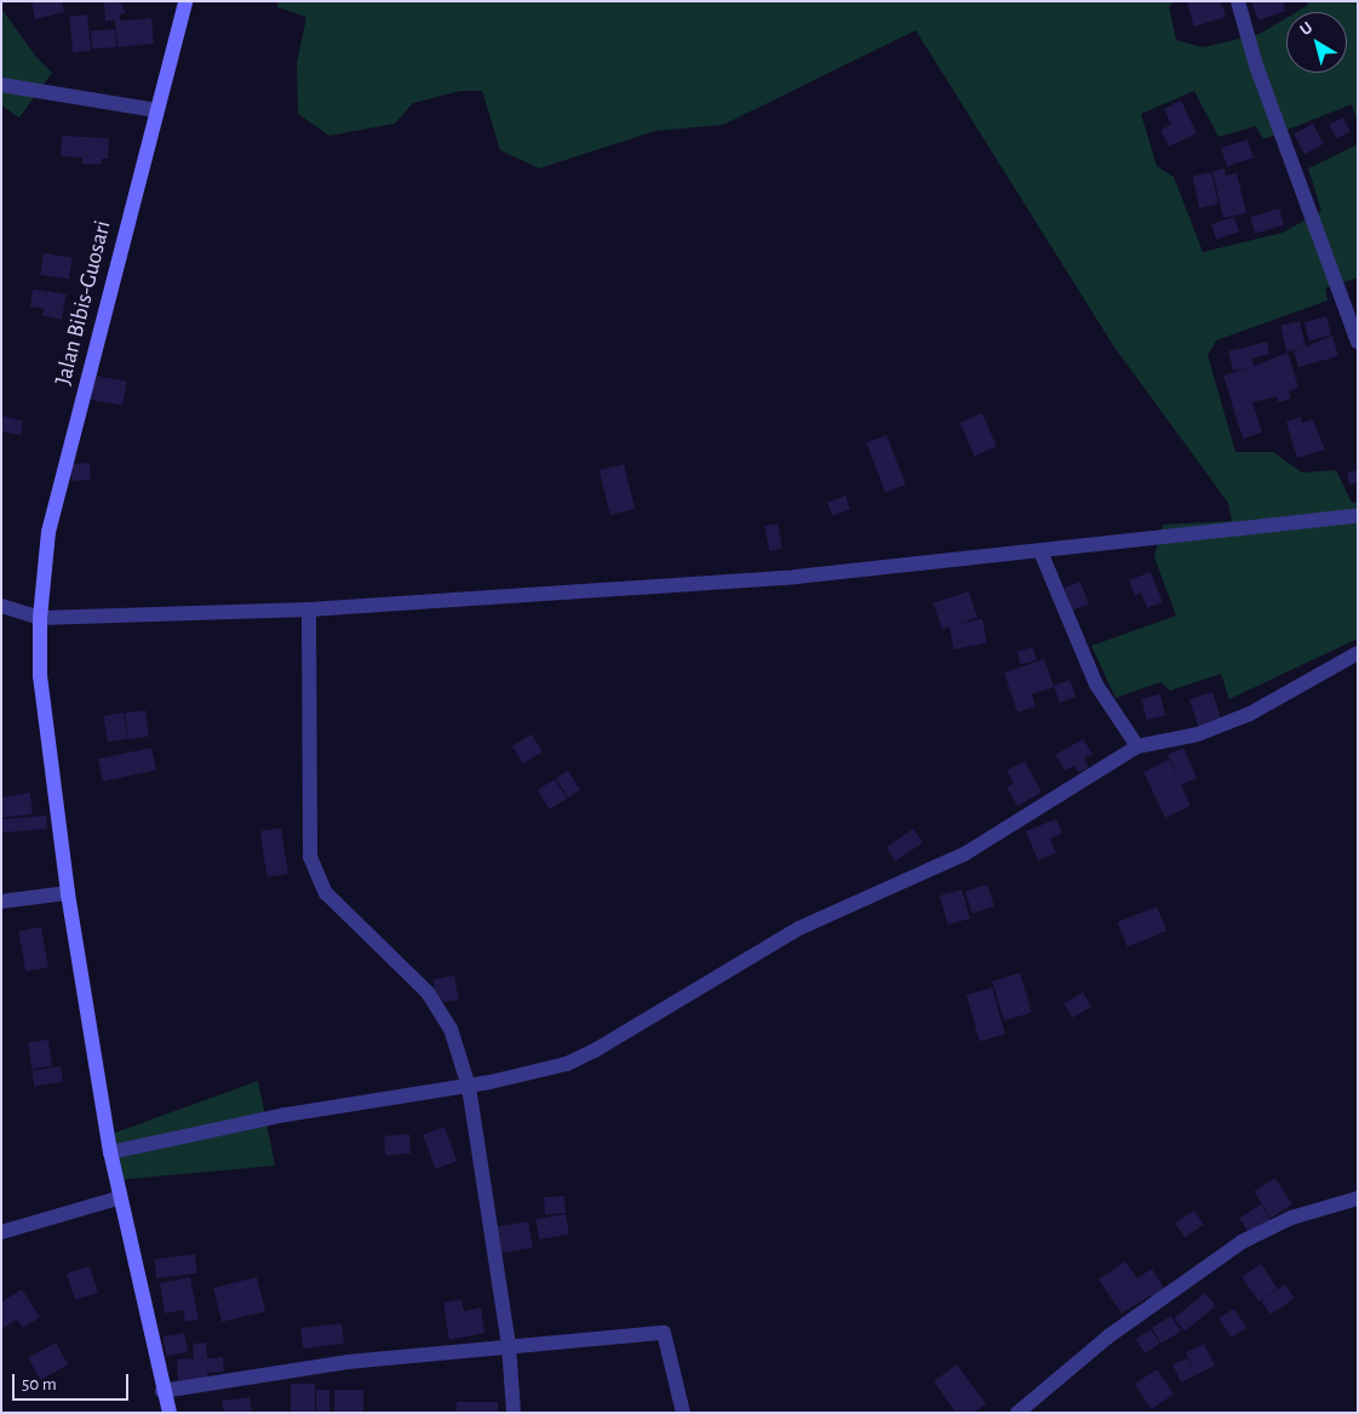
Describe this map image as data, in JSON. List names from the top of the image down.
{
  "streets": {
    "street": ["Jalan Bibis-Guosari"]
  },
  "scale_bar": "50 m",
  "north": "top left"
}
